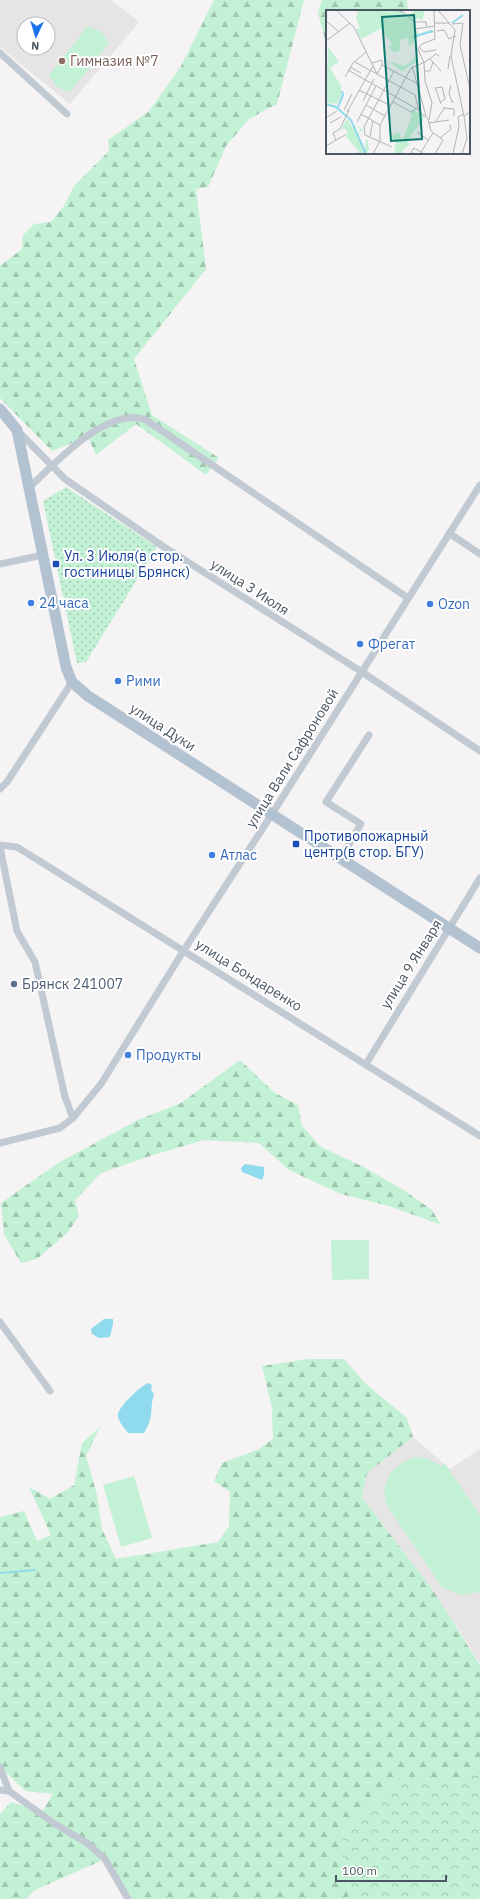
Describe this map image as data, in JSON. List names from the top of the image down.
{
  "streets": {
    "main road": ["улица Дуки"],
    "street": [
      "улица 3 Июля",
      "улица Вали Сафроновой",
      "улица 9 Января",
      "улица Бондаренко"
    ]
  },
  "crossings": [
    ["улица 3 Июля", "улица Дуки"],
    ["улица 3 Июля", "улица Вали Сафроновой"],
    ["улица Дуки", "улица Вали Сафроновой"],
    ["улица Дуки", "улица 9 Января"],
    ["улица Вали Сафроновой", "улица Бондаренко"],
    ["улица 9 Января", "улица Бондаренко"]
  ],
  "places": {
    "other": [
      "Гимназия №7",
      "24 часа",
      "Ozon",
      "Фрегат",
      "Рими",
      "Атлас",
      "Брянск 241007",
      "Продукты"
    ],
    "transit": ["Ул. 3 Июля(в стор. гостиницы Брянск)", "Противопожарный центр(в стор. БГУ)"]
  },
  "scale_bar": "100 m",
  "north": "bottom"
}
